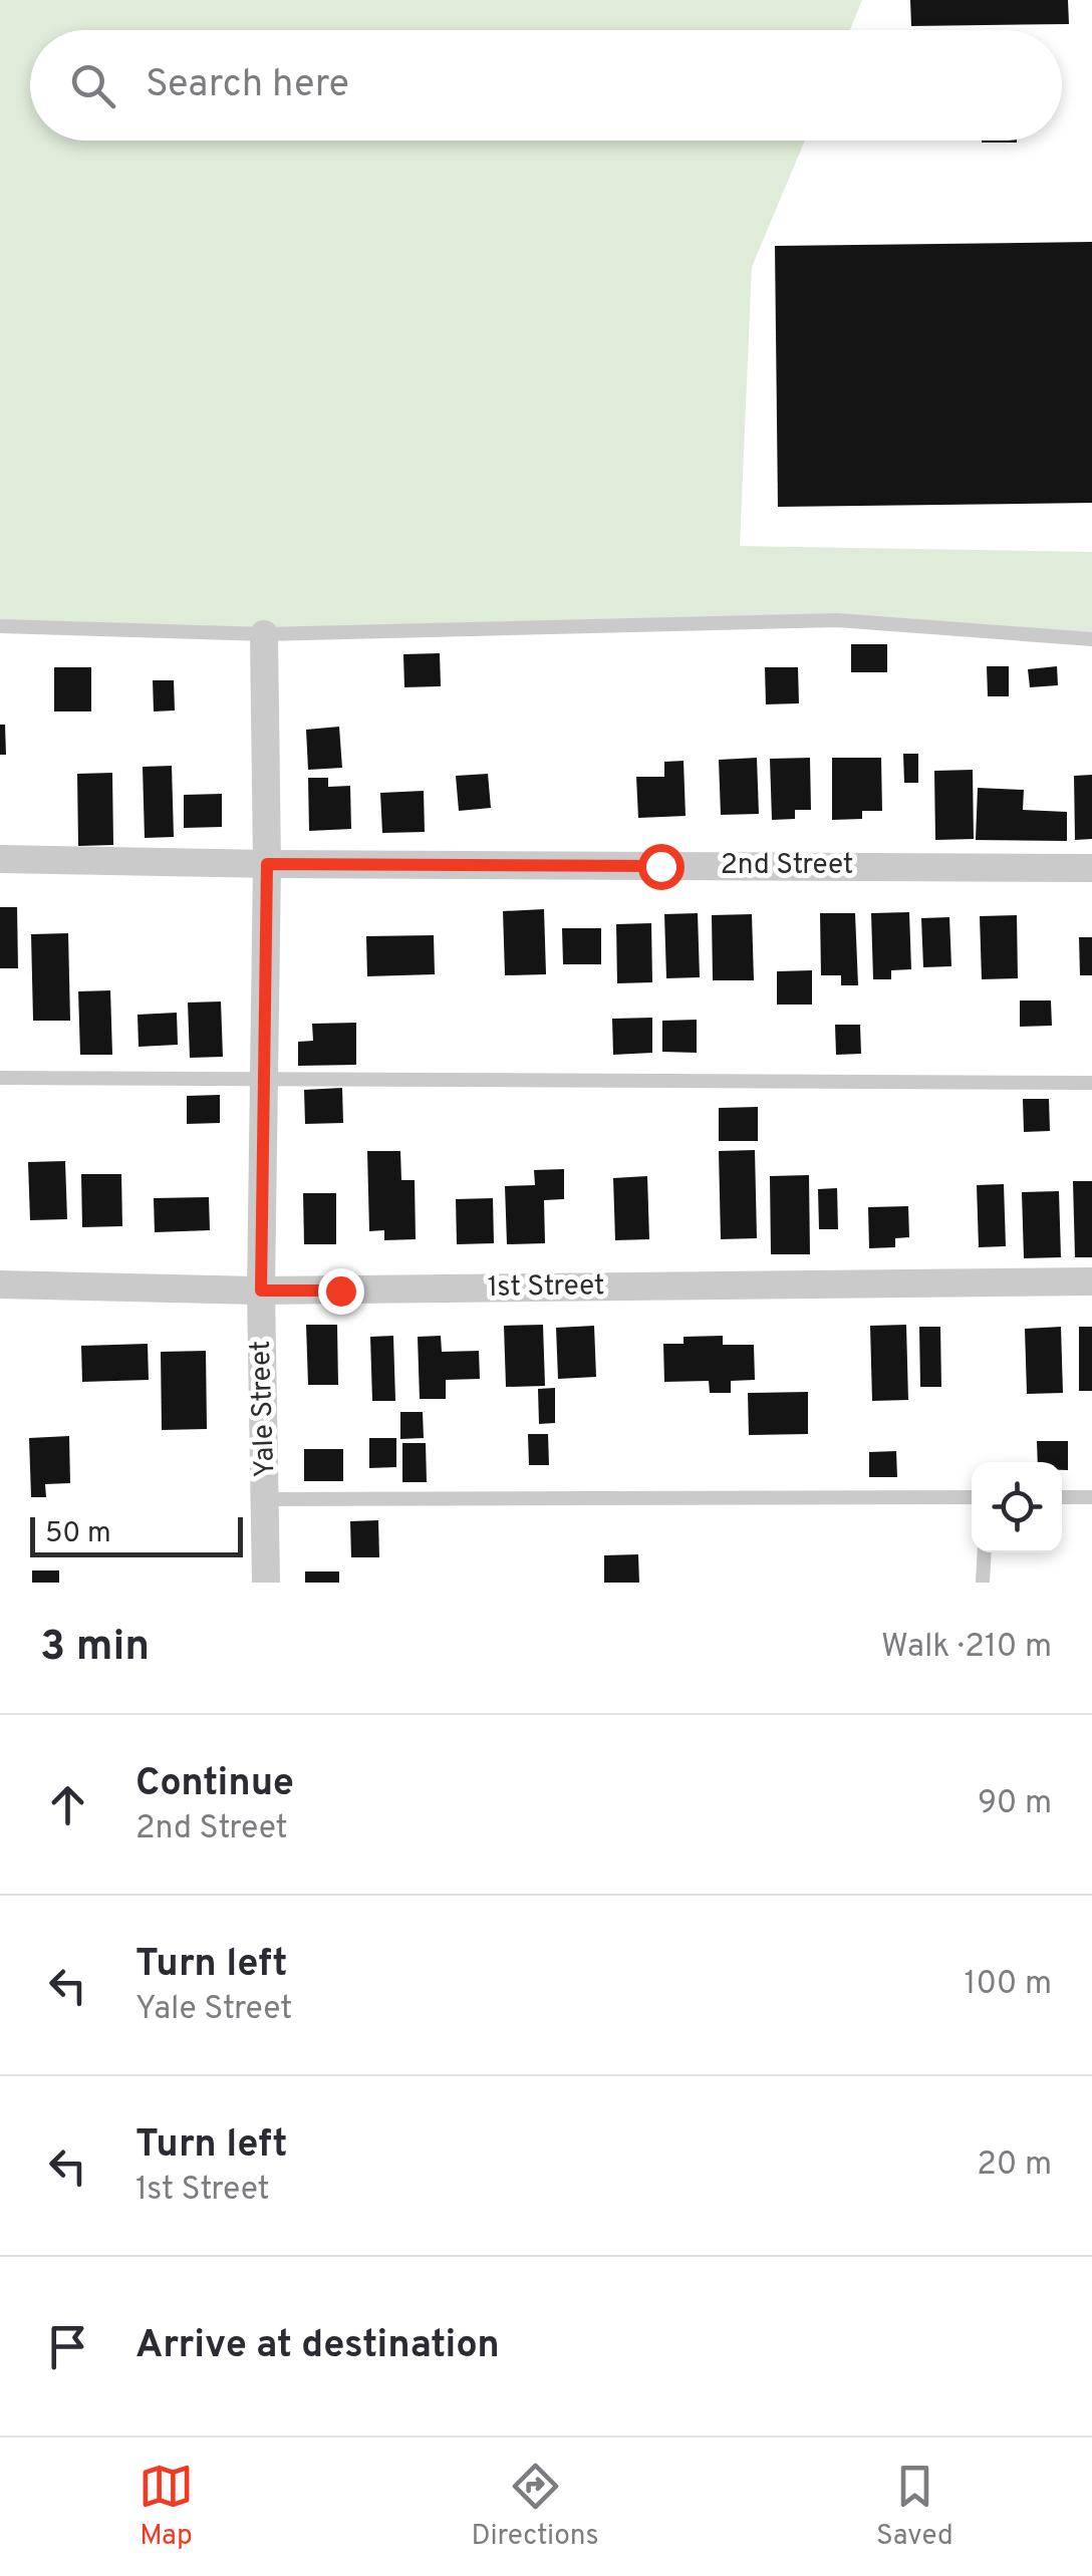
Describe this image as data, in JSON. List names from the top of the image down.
{
  "streets": {
    "street": ["2nd Street", "1st Street", "Yale Street"]
  },
  "crossings": [
    ["2nd Street", "Yale Street"],
    ["1st Street", "Yale Street"]
  ],
  "scale_bar": "50 m",
  "page": {
    "search": "Search here",
    "scale": "50 m",
    "heading": ["3 min", "Walk · 210 m"],
    "list": [
      ["Continue", "2nd Street", "90 m"],
      ["Turn left", "Yale Street", "100 m"],
      ["Turn left", "1st Street", "20 m"],
      "Arrive at destination"
    ],
    "nav": ["Map", "Directions", "Saved"]
  }
}
